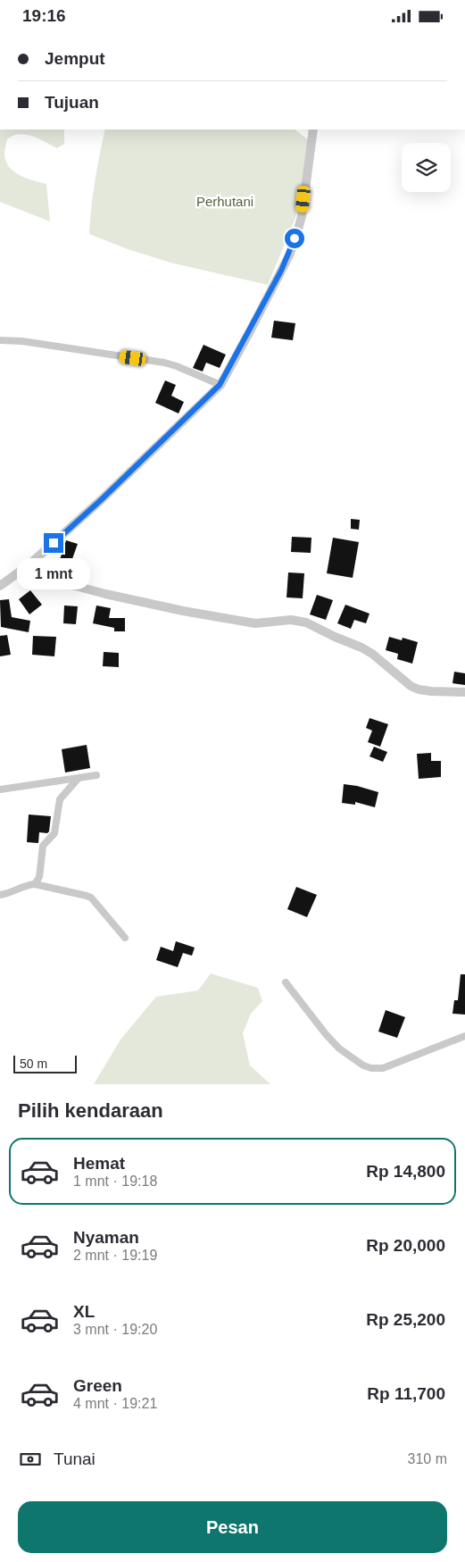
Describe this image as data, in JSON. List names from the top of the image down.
{
  "parks": ["Perhutani"],
  "scale_bar": "50 m",
  "page": {
    "status": "19:16",
    "banner": ["Jemput", "Tujuan"],
    "bubble": "1 mnt",
    "scale": "50 m",
    "heading": "Pilih kendaraan",
    "list": [
      {
        "name": "Hemat",
        "note": "1 mnt · 19:18",
        "value": "Rp 14,800"
      },
      {
        "name": "Nyaman",
        "note": "2 mnt · 19:19",
        "value": "Rp 20,000"
      },
      {
        "name": "XL",
        "note": "3 mnt · 19:20",
        "value": "Rp 25,200"
      },
      {
        "name": "Green",
        "note": "4 mnt · 19:21",
        "value": "Rp 11,700"
      }
    ],
    "pay": ["Tunai", "310 m"],
    "buttons": "Pesan"
  }
}
